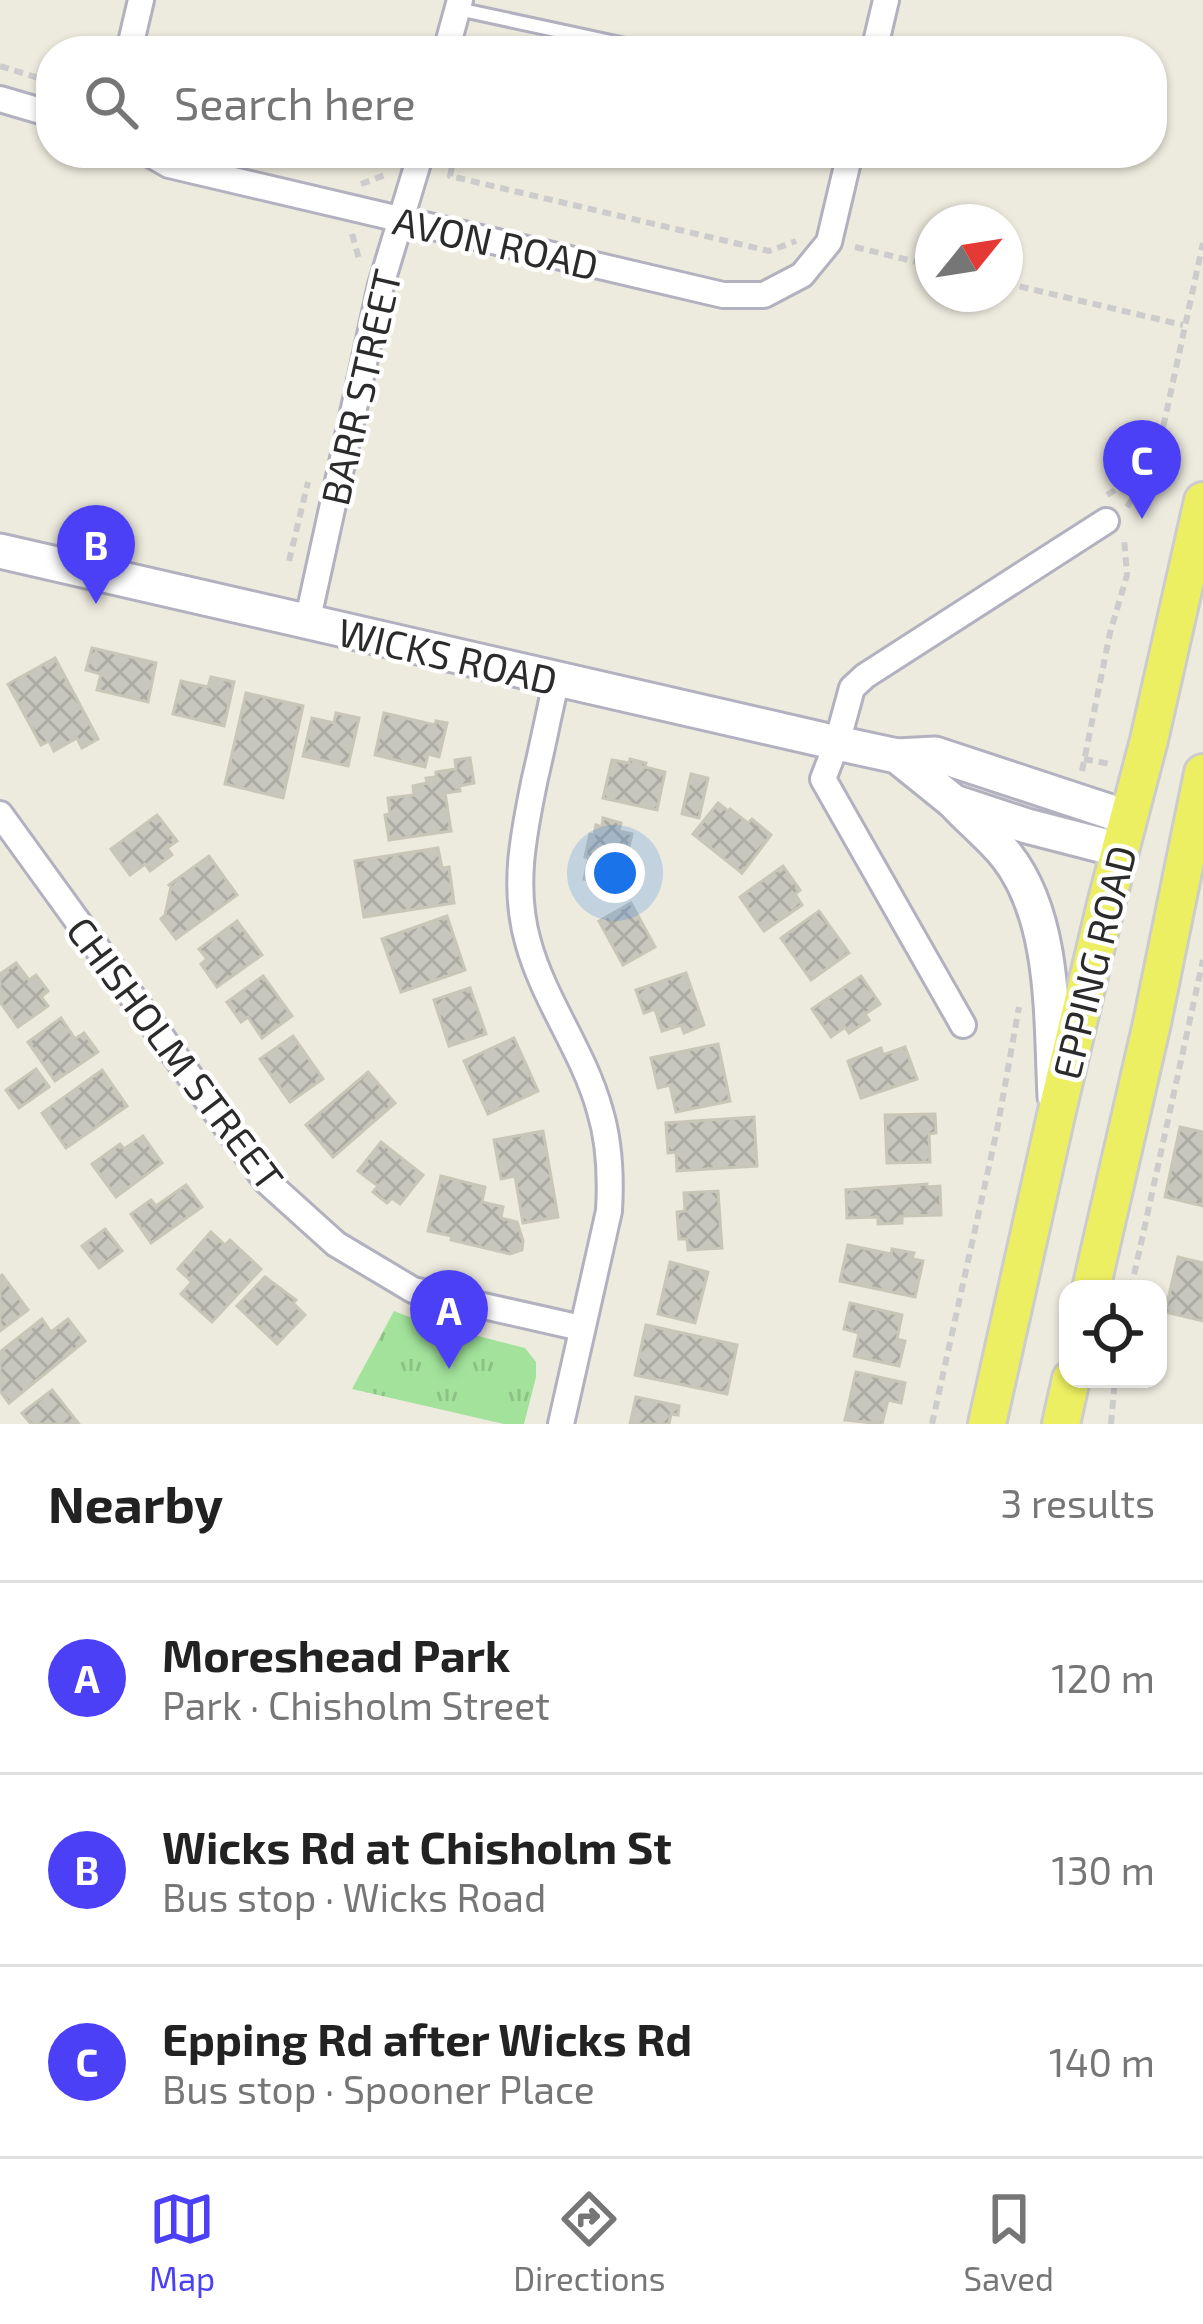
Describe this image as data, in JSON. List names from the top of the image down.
{
  "streets": {
    "main road": ["WICKS ROAD", "EPPING ROAD"],
    "street": ["AVON ROAD", "BARR STREET", "CHISHOLM STREET"]
  },
  "crossings": [
    ["AVON ROAD", "BARR STREET"],
    ["BARR STREET", "WICKS ROAD"],
    ["WICKS ROAD", "EPPING ROAD"]
  ],
  "north": "top right",
  "page": {
    "search": "Search here",
    "pins": ["C", "B", "A"],
    "heading": ["Nearby", "3 results"],
    "list": [
      {
        "mark": "A",
        "name": "Moreshead Park",
        "note": "Park · Chisholm Street",
        "value": "120 m"
      },
      {
        "mark": "B",
        "name": "Wicks Rd at Chisholm St",
        "note": "Bus stop · Wicks Road",
        "value": "130 m"
      },
      {
        "mark": "C",
        "name": "Epping Rd after Wicks Rd",
        "note": "Bus stop · Spooner Place",
        "value": "140 m"
      }
    ],
    "nav": ["Map", "Directions", "Saved"]
  }
}
